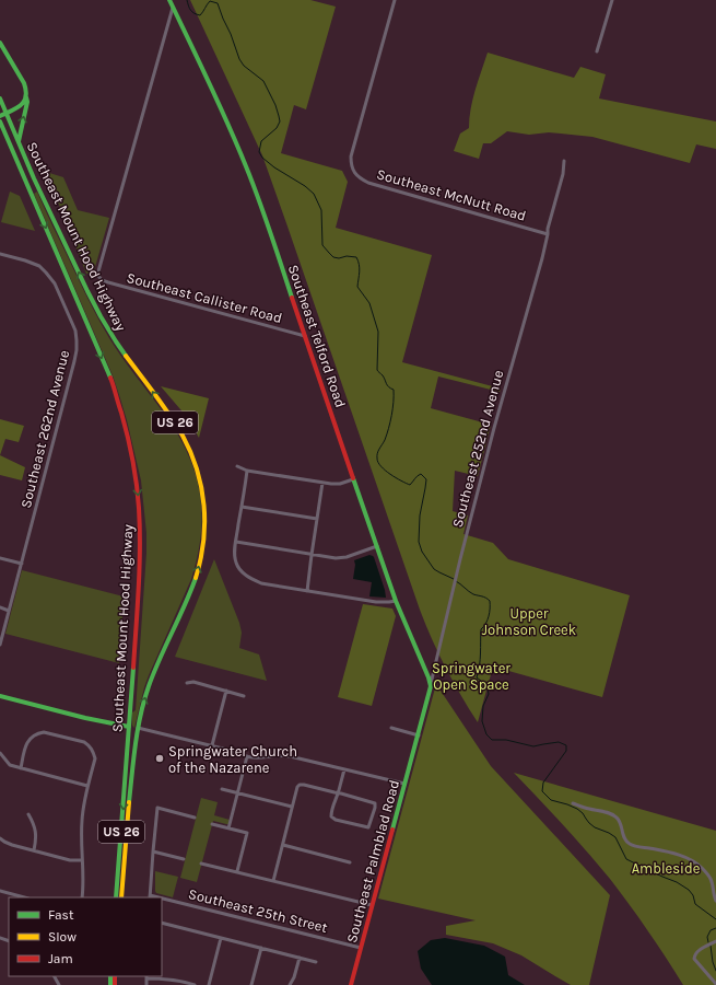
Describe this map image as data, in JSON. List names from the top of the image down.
{
  "streets": {
    "main road": [
      "Southeast Mount Hood Highway",
      "Southeast Telford Road",
      "US 26",
      "Southeast 252nd Avenue",
      "Southeast Palmblad Road"
    ],
    "street": [
      "Southeast McNutt Road",
      "Southeast Callister Road",
      "Southeast 262nd Avenue",
      "Southeast 25th Street"
    ]
  },
  "crossings": [
    ["Southeast McNutt Road", "Southeast 252nd Avenue"],
    ["Southeast Callister Road", "Southeast Telford Road"],
    ["Southeast Telford Road", "Southeast 252nd Avenue"],
    ["Southeast 252nd Avenue", "Southeast Palmblad Road"],
    ["Southeast Palmblad Road", "Southeast 25th Street"]
  ],
  "parks": ["Upper Johnson Creek", "Springwater Open Space", "Ambleside"],
  "places": ["Springwater Church of the Nazarene"],
  "legend": ["Fast", "Slow", "Jam"]
}
